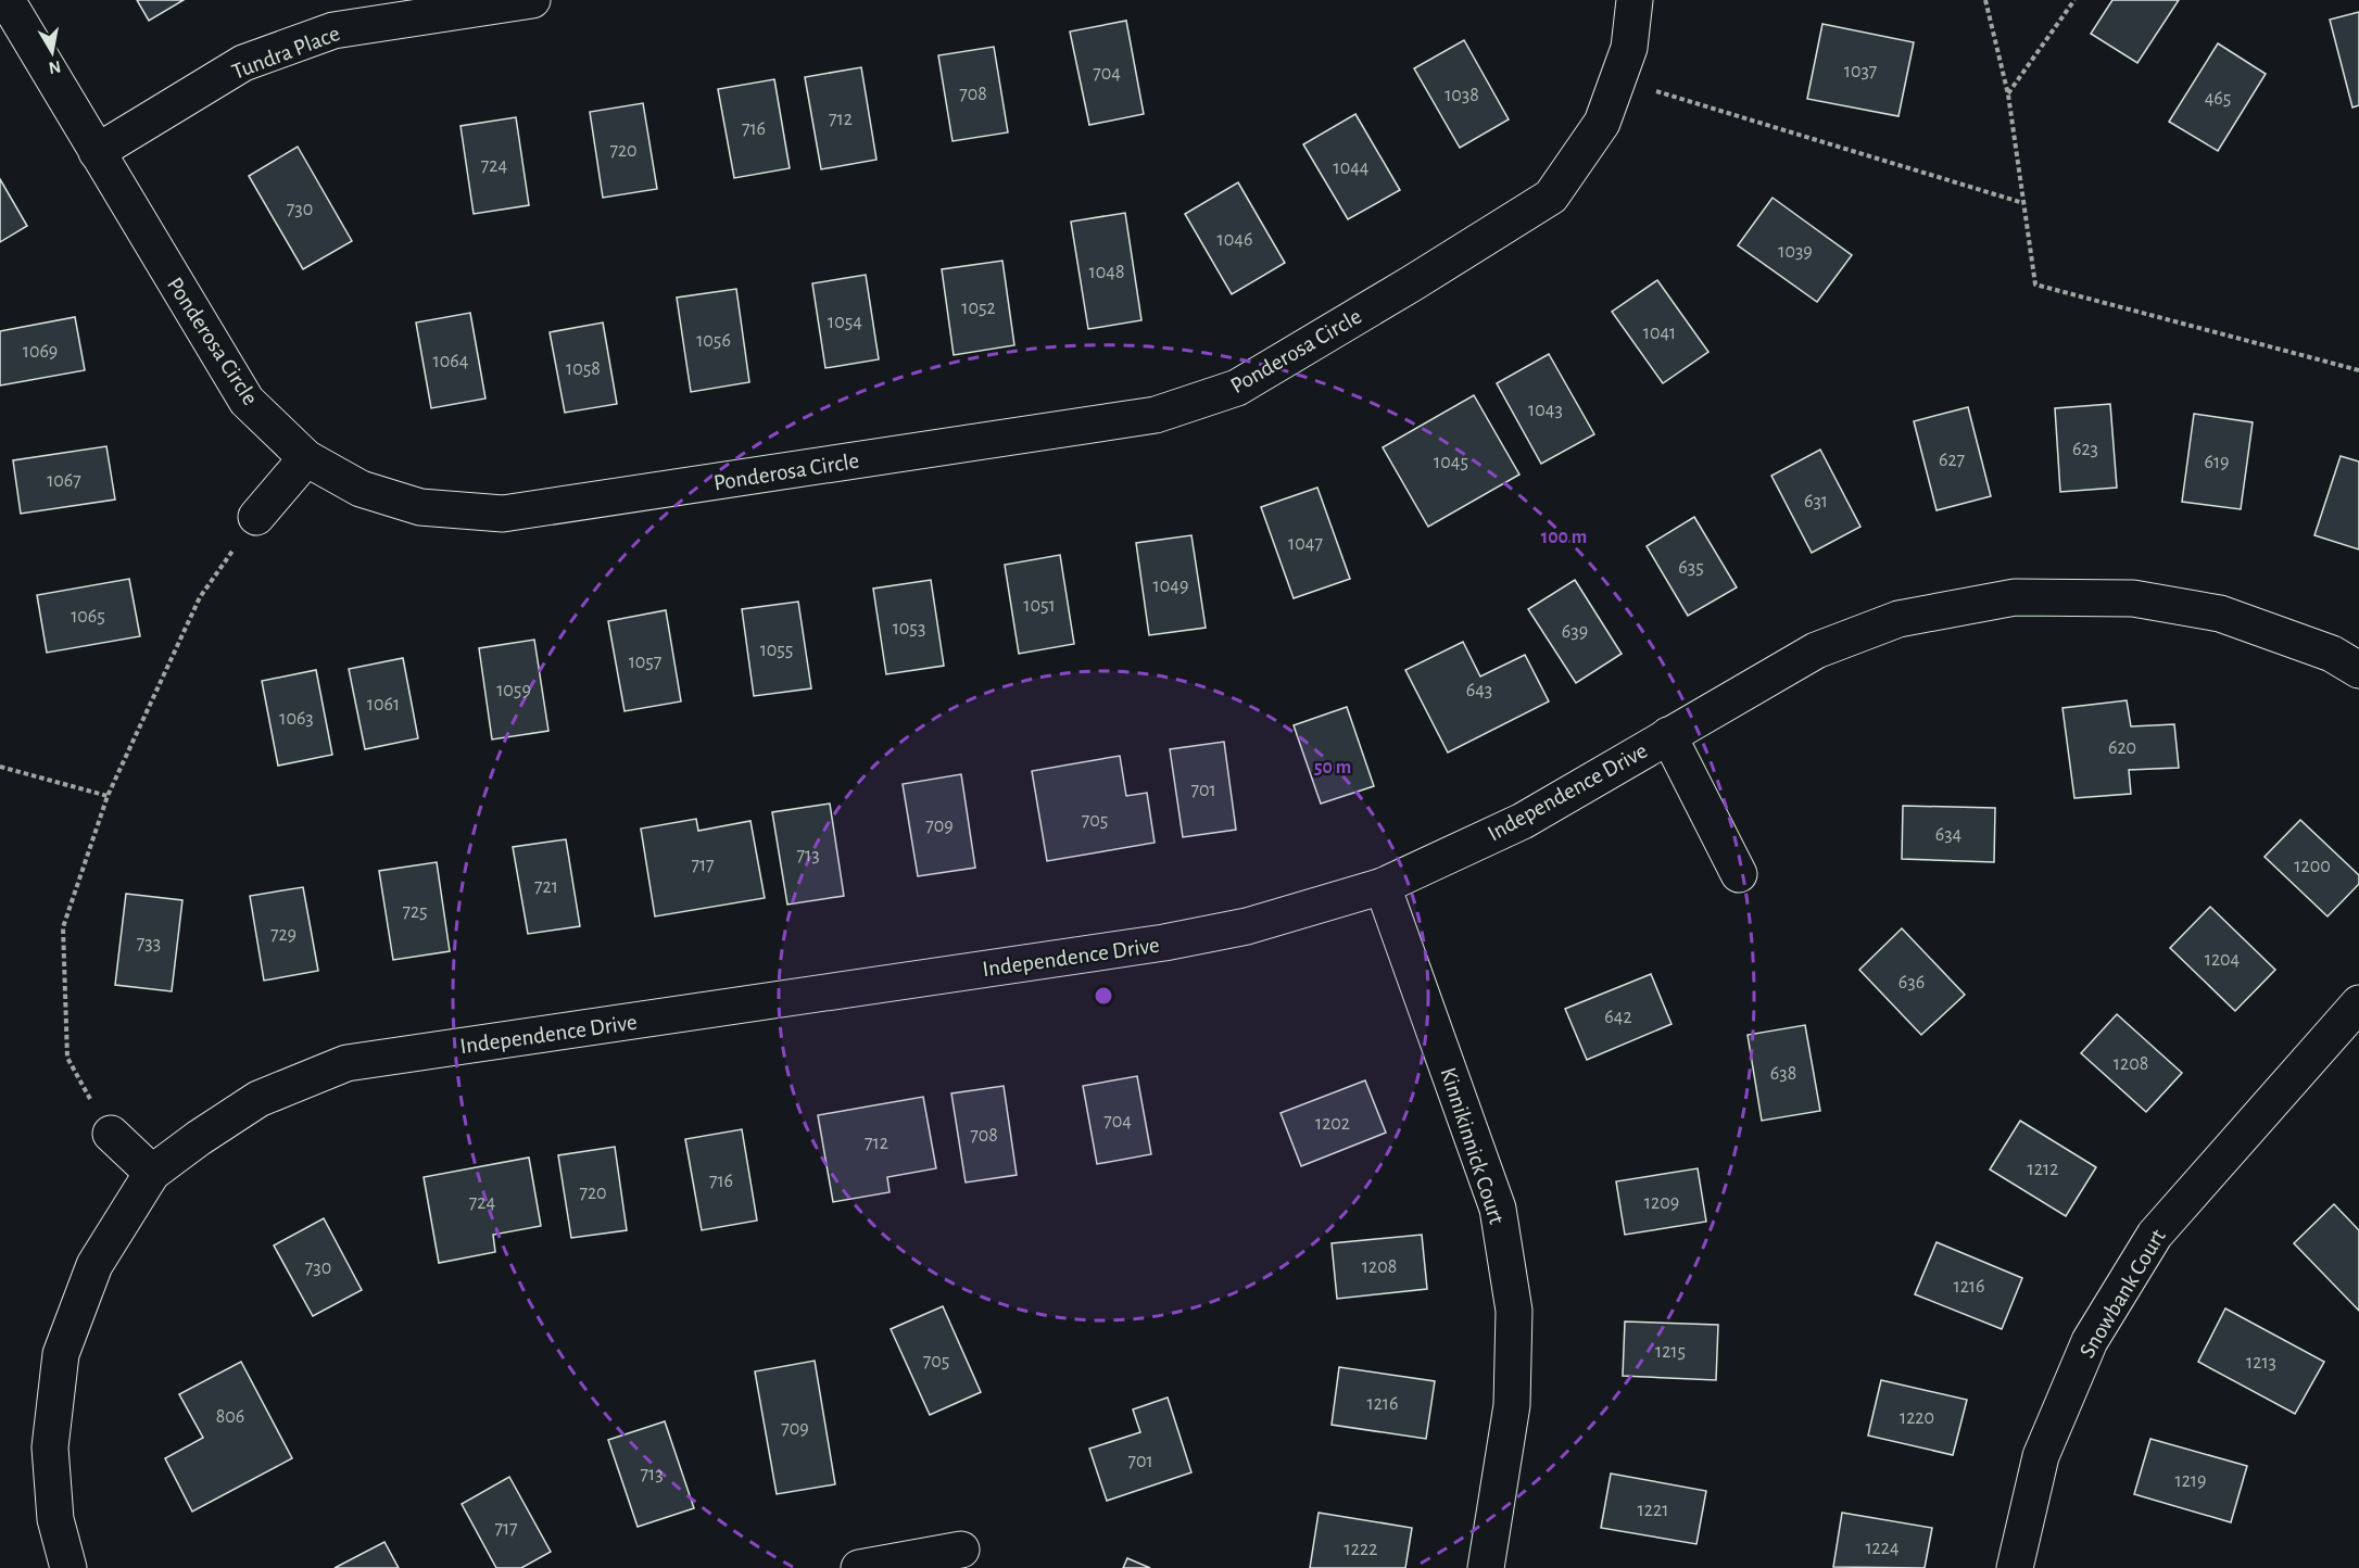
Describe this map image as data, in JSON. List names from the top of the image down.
{
  "streets": {
    "street": [
      "Tundra Place",
      "Ponderosa Circle",
      "Independence Drive",
      "Kinnikinnick Court",
      "Snowbank Court"
    ]
  },
  "crossings": [
    ["Tundra Place", "Ponderosa Circle"],
    ["Independence Drive", "Kinnikinnick Court"]
  ],
  "house_numbers": [
    "1037",
    "704",
    "708",
    "1038",
    "465",
    "712",
    "716",
    "720",
    "724",
    "1044",
    "730",
    "1046",
    "1039",
    "1048",
    "1052",
    "1054",
    "1041",
    "1056",
    "1069",
    "1064",
    "1058",
    "1043",
    "623",
    "627",
    "1045",
    "619",
    "1067",
    "631",
    "1047",
    "635",
    "1049",
    "1051",
    "1065",
    "1053",
    "639",
    "1055",
    "1057",
    "1059",
    "643",
    "1061",
    "1063",
    "620",
    "701",
    "705",
    "709",
    "634",
    "713",
    "717",
    "1200",
    "721",
    "725",
    "729",
    "733",
    "1204",
    "636",
    "642",
    "1208",
    "638",
    "704",
    "1202",
    "708",
    "712",
    "1212",
    "716",
    "720",
    "724",
    "1209",
    "1208",
    "730",
    "1216",
    "1215",
    "705",
    "1213",
    "1216",
    "806",
    "1220",
    "709",
    "701",
    "713",
    "1219",
    "1221",
    "717",
    "1224",
    "1222"
  ],
  "north": "bottom",
  "rings": ["100 m", "50 m"]
}
